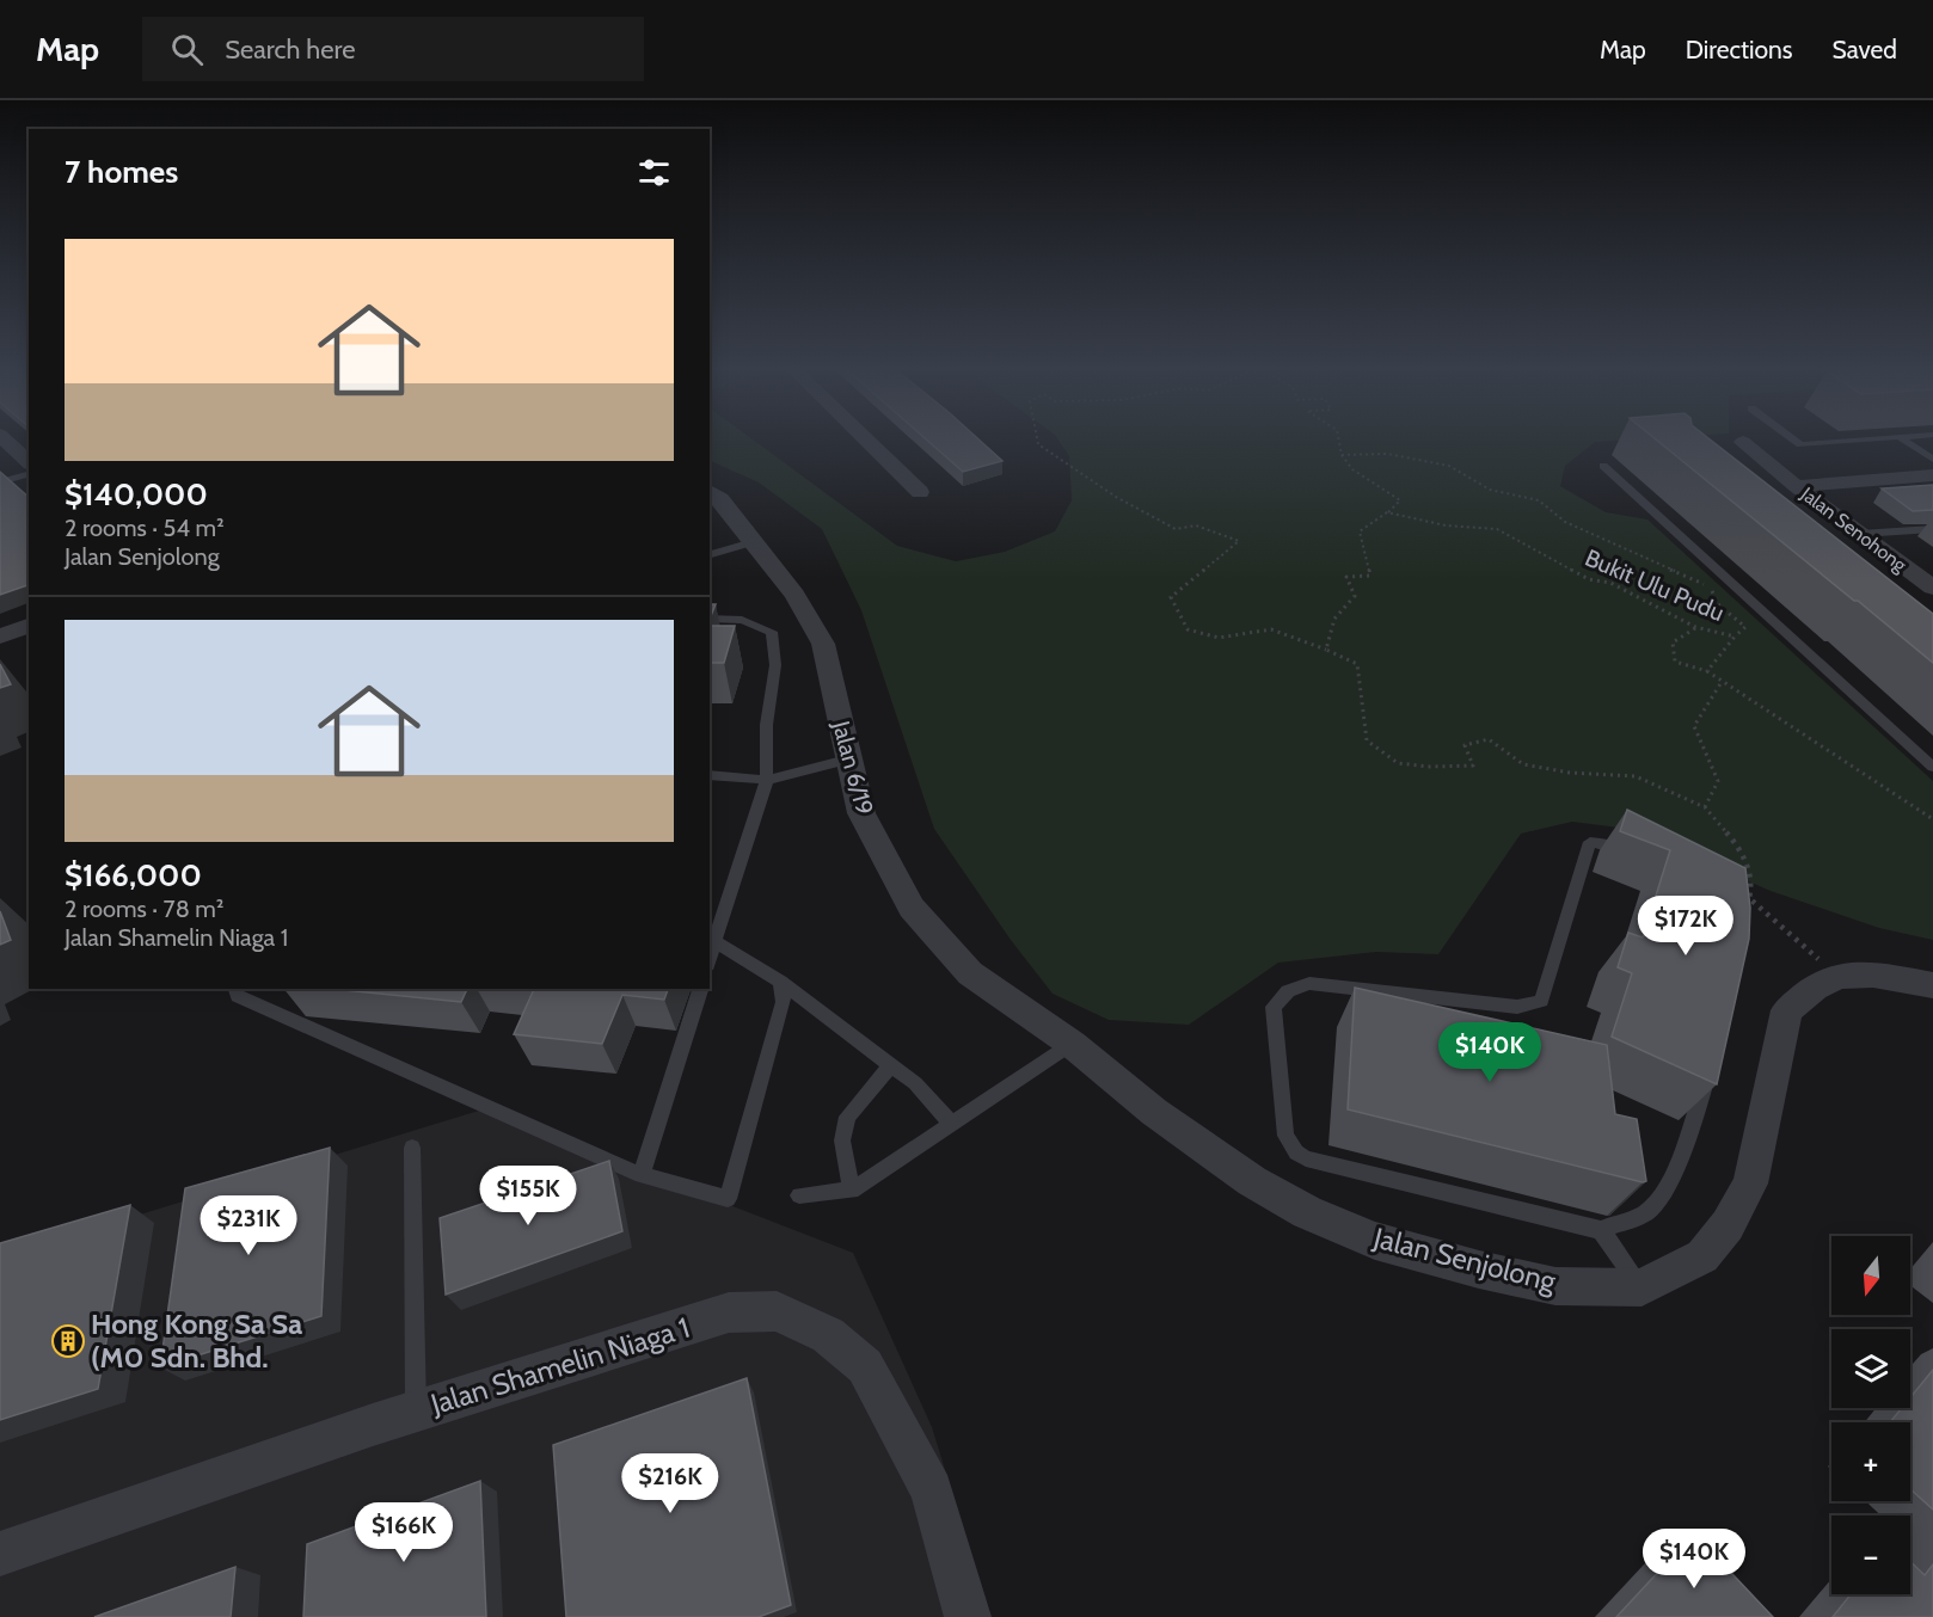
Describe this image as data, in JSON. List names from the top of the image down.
{
  "streets": {
    "street": [
      "Jalan Senohong",
      "Jalan 6/19",
      "Jalan Senjolong",
      "Jalan Shamelin Niaga 1"
    ],
    "path": ["Bukit Ulu Pudu"]
  },
  "crossings": [
    ["Jalan 6/19", "Jalan Senjolong"]
  ],
  "places": {
    "building": ["Hong Kong Sa Sa (M0 Sdn. Bhd."]
  },
  "north": "bottom",
  "page": {
    "header": "Map",
    "search": "Search here",
    "nav": ["Map", "Directions", "Saved"],
    "heading": "7 homes",
    "list": [
      {
        "name": "$140,000",
        "note": "2 rooms · 54 m² · Jalan Senjolong"
      },
      {
        "name": "$166,000",
        "note": "2 rooms · 78 m² · Jalan Shamelin Niaga 1"
      }
    ],
    "price": [
      "$172K",
      "$140K",
      "$155K",
      "$231K",
      "$216K",
      "$166K",
      "$140K"
    ],
    "map_buttons": ["+", "−"]
  }
}
